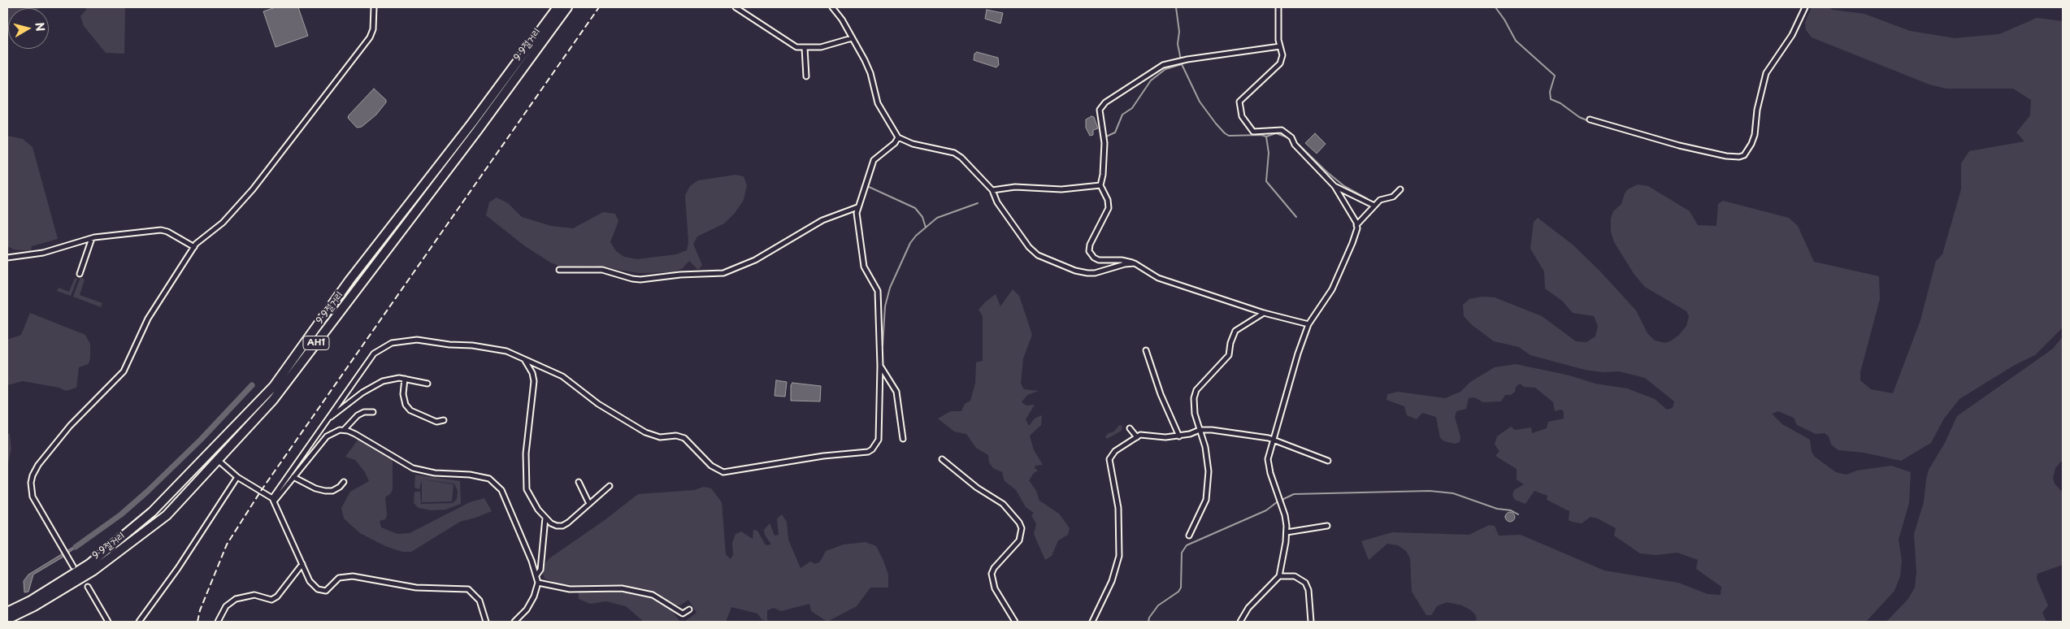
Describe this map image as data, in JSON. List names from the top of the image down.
{
  "streets": {
    "highway": ["9·9절거리", "AH1"]
  },
  "north": "right"
}
